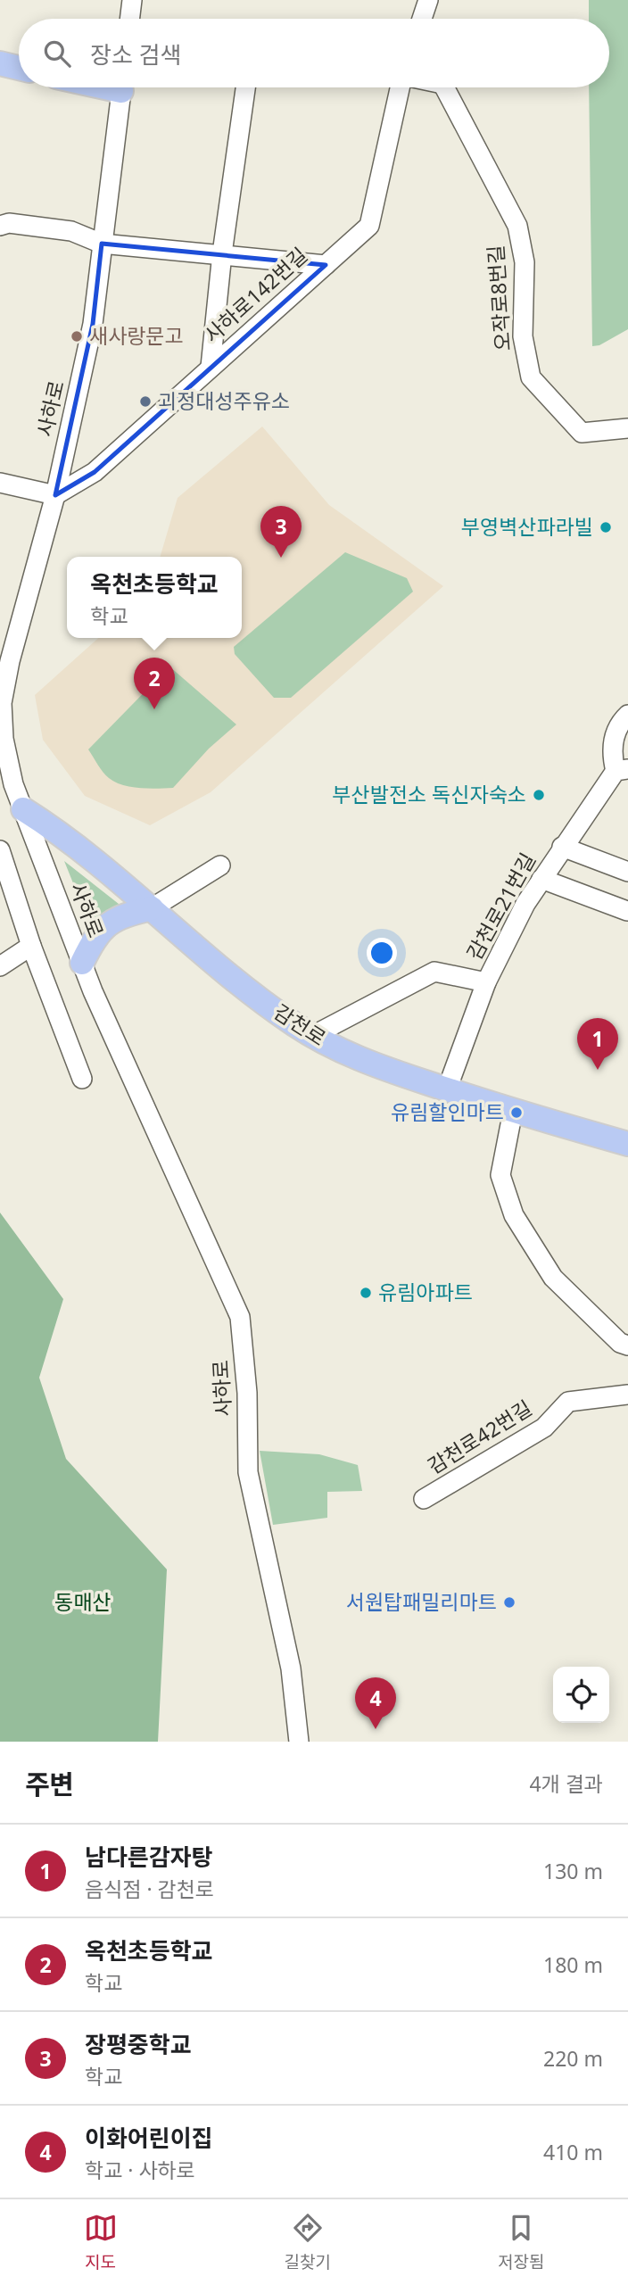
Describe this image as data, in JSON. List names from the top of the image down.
{
  "streets": {
    "main road": ["감천로"],
    "street": [
      "사하로142번길",
      "오작로8번길",
      "사하로",
      "감천로21번길",
      "감천로42번길"
    ]
  },
  "crossings": [
    ["사하로142번길", "사하로"],
    ["사하로", "감천로"],
    ["감천로21번길", "감천로"]
  ],
  "parks": ["동매산"],
  "places": [
    "새사랑문고",
    "괴정대성주유소",
    "부영벽산파라빌",
    "부산발전소 독신자숙소",
    "유림할인마트",
    "유림아파트",
    "서원탑패밀리마트"
  ],
  "page": {
    "search": "장소 검색",
    "pins": [
      "3",
      "2",
      "1",
      "4"
    ],
    "popup": ["옥천초등학교", "학교"],
    "heading": ["주변", "4개 결과"],
    "list": [
      {
        "mark": "1",
        "name": "남다른감자탕",
        "note": "음식점 · 감천로",
        "value": "130 m"
      },
      {
        "mark": "2",
        "name": "옥천초등학교",
        "note": "학교",
        "value": "180 m"
      },
      {
        "mark": "3",
        "name": "장평중학교",
        "note": "학교",
        "value": "220 m"
      },
      {
        "mark": "4",
        "name": "이화어린이집",
        "note": "학교 · 사하로",
        "value": "410 m"
      }
    ],
    "nav": ["지도", "길찾기", "저장됨"]
  }
}
